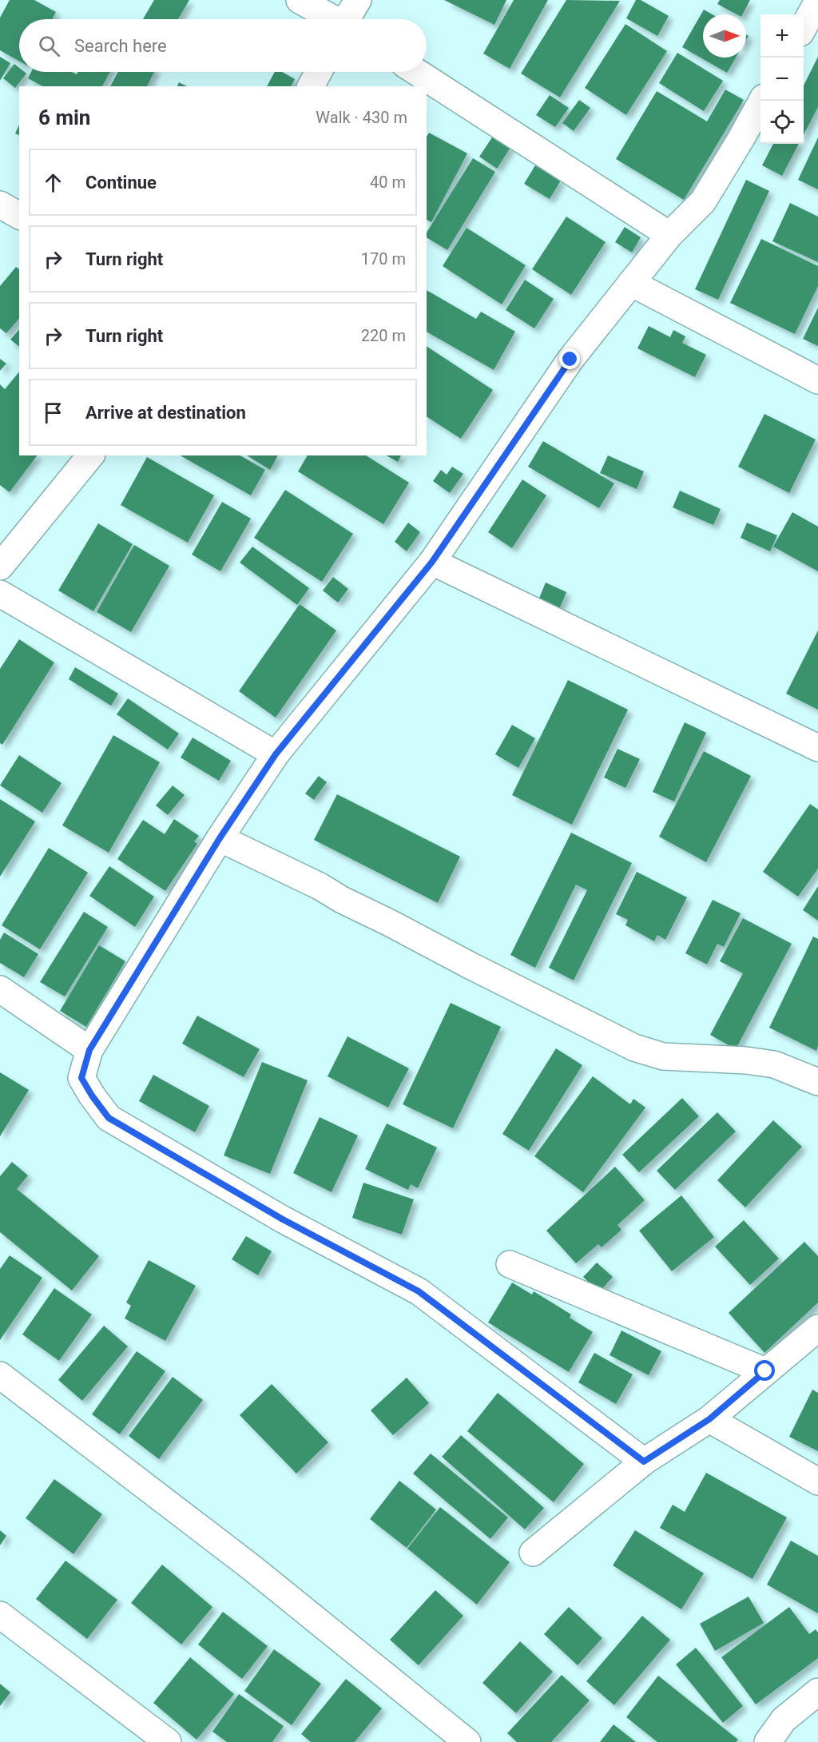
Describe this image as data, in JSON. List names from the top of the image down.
{
  "north": "right",
  "page": {
    "map_buttons": ["+", "−"],
    "search": "Search here",
    "heading": ["6 min", "Walk · 430 m"],
    "list": [
      ["Continue", "40 m"],
      ["Turn right", "170 m"],
      ["Turn right", "220 m"],
      "Arrive at destination"
    ]
  }
}
